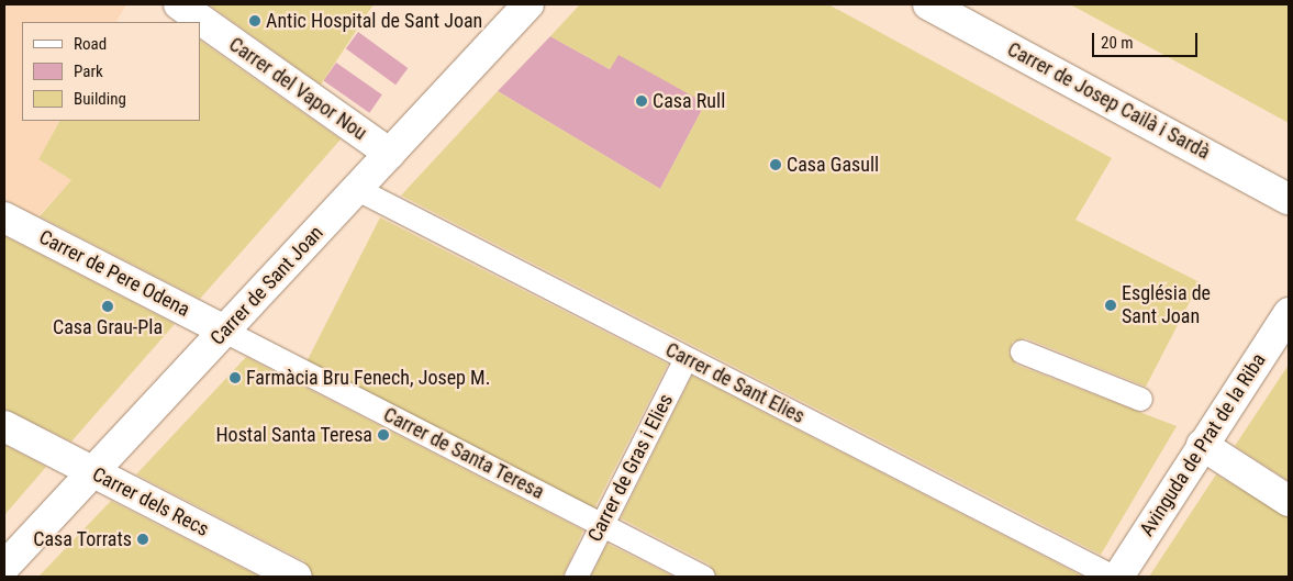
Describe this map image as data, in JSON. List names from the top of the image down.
{
  "streets": {
    "street": [
      "Carrer del Vapor Nou",
      "Carrer de Josep Cailà i Sardà",
      "Carrer de Pere Odena",
      "Carrer de Sant Joan",
      "Carrer de Sant Elies",
      "Avinguda de Prat de la Riba",
      "Carrer de Santa Teresa",
      "Carrer de Gras i Elies",
      "Carrer dels Recs"
    ]
  },
  "crossings": [
    ["Carrer del Vapor Nou", "Carrer de Sant Joan"],
    ["Carrer de Pere Odena", "Carrer de Sant Joan"],
    ["Carrer de Pere Odena", "Carrer de Santa Teresa"],
    ["Carrer de Sant Joan", "Carrer de Sant Elies"],
    ["Carrer de Sant Joan", "Carrer de Santa Teresa"],
    ["Carrer de Sant Joan", "Carrer dels Recs"],
    ["Carrer de Sant Elies", "Carrer de Gras i Elies"],
    ["Carrer de Santa Teresa", "Carrer de Gras i Elies"]
  ],
  "places": [
    "Antic Hospital de Sant Joan",
    "Casa Rull",
    "Casa Gasull",
    "Església de Sant Joan",
    "Casa Grau-Pla",
    "Farmàcia Bru Fenech, Josep M.",
    "Hostal Santa Teresa",
    "Casa Torrats"
  ],
  "legend": ["Road", "Park", "Building"],
  "scale_bar": "20 m"
}
